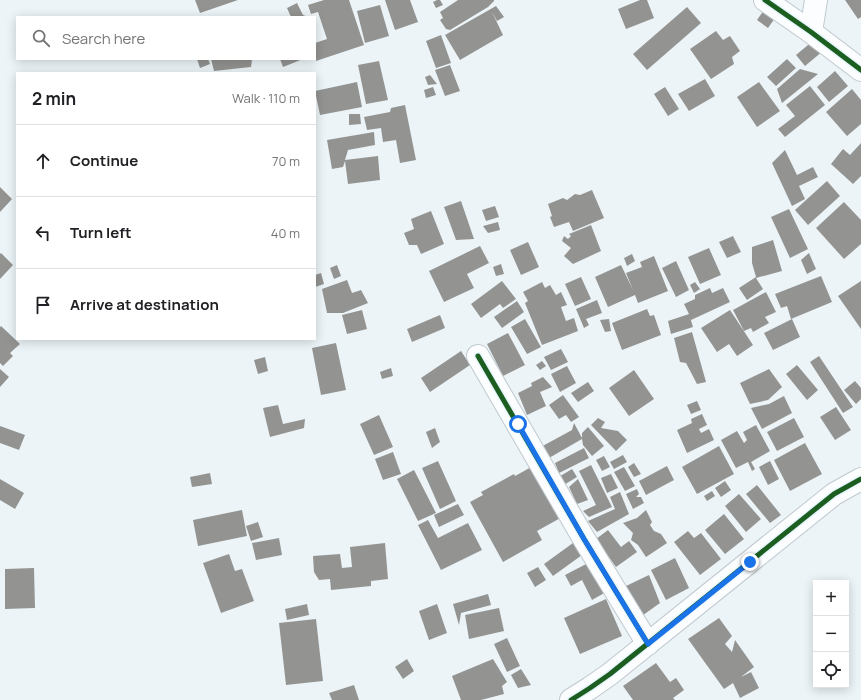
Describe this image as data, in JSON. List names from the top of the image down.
{
  "page": {
    "search": "Search here",
    "heading": ["2 min", "Walk · 110 m"],
    "list": [
      ["Continue", "70 m"],
      ["Turn left", "40 m"],
      "Arrive at destination"
    ],
    "map_buttons": ["+", "−"]
  }
}
